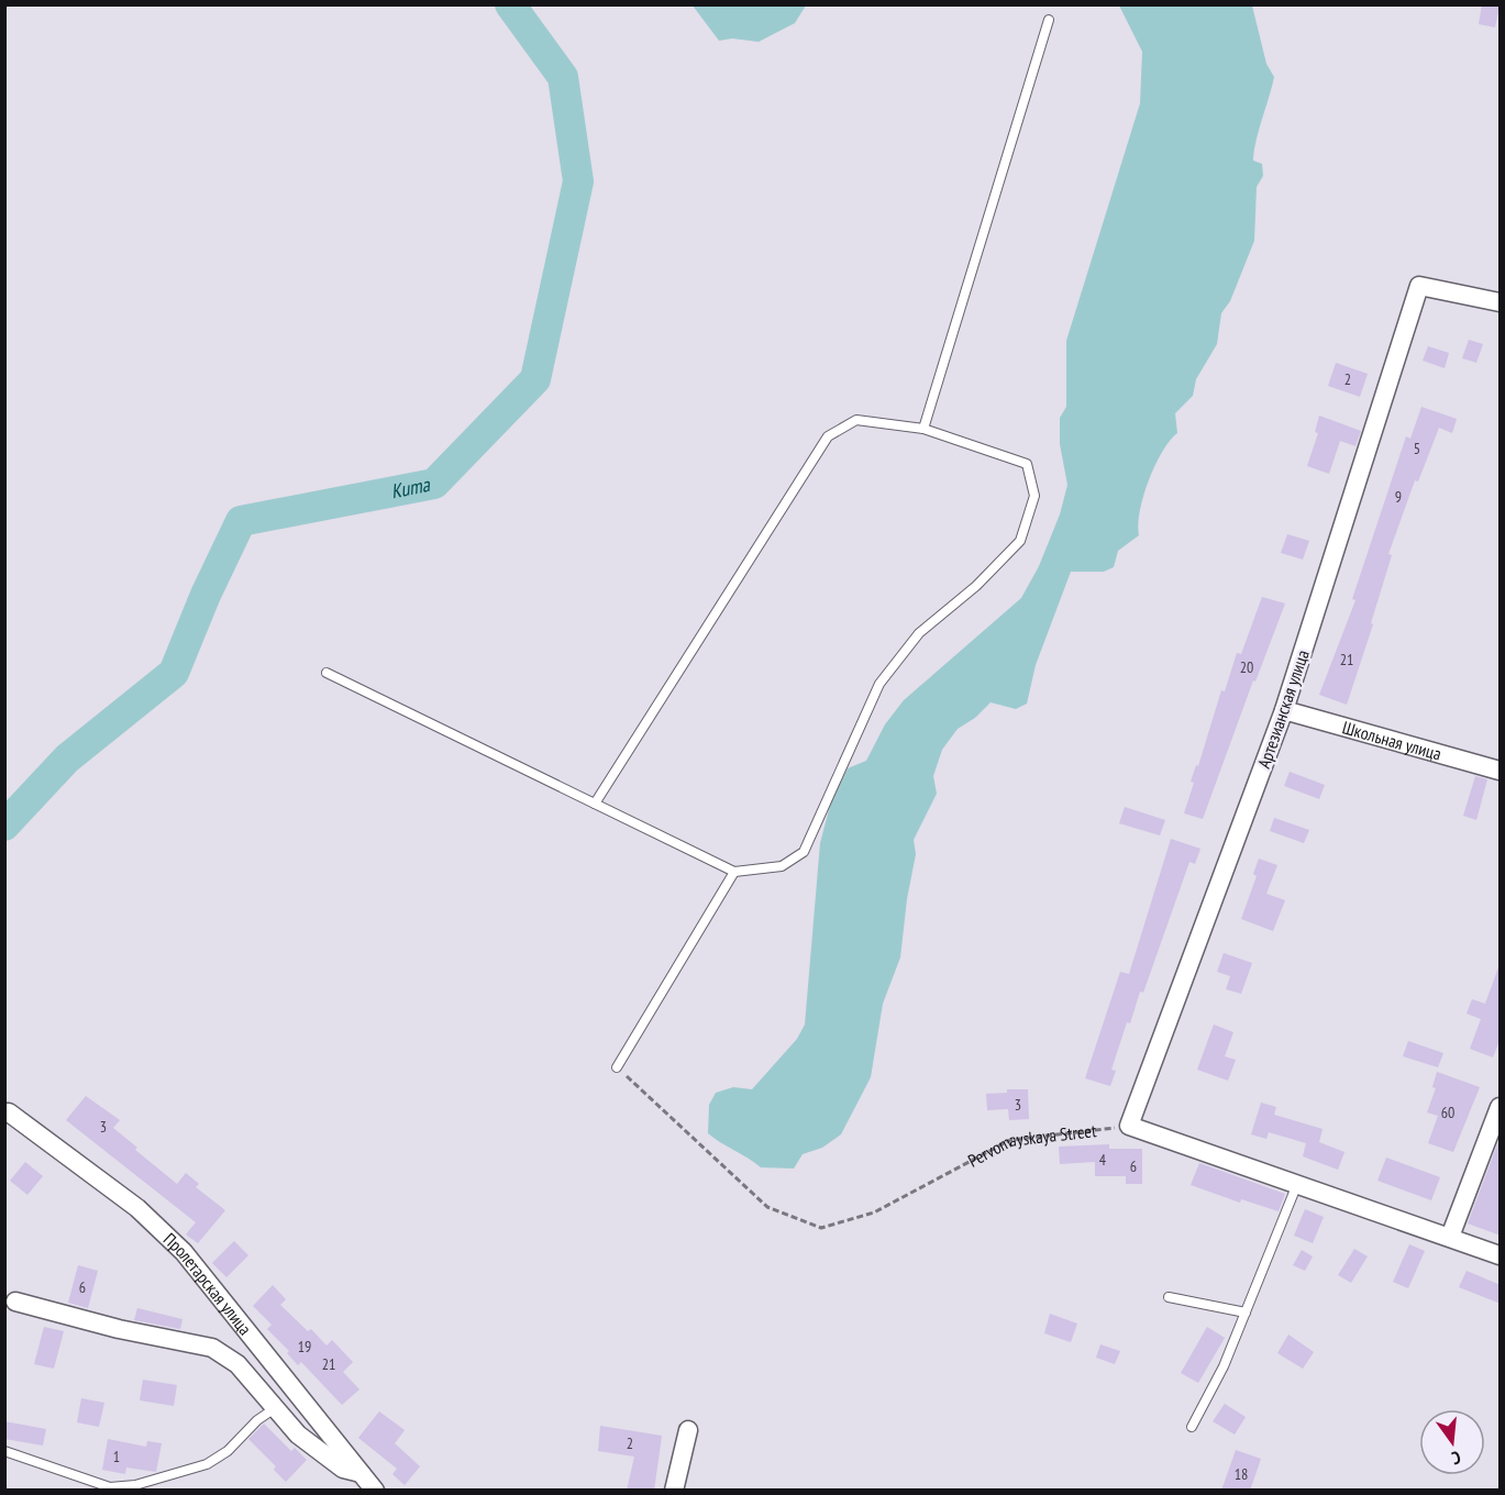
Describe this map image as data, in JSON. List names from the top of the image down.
{
  "streets": {
    "street": ["Артезианская улица", "Школьная улица", "Пролетарская улица"],
    "path": ["Pervomayskaya Street"]
  },
  "crossings": [
    ["Артезианская улица", "Школьная улица"],
    ["Артезианская улица", "Pervomayskaya Street"]
  ],
  "water": ["Kuma"],
  "house_numbers": [
    "2",
    "5",
    "9",
    "21",
    "20",
    "3",
    "60",
    "3",
    "4",
    "6",
    "6",
    "19",
    "21",
    "2",
    "1",
    "18"
  ],
  "north": "bottom"
}
